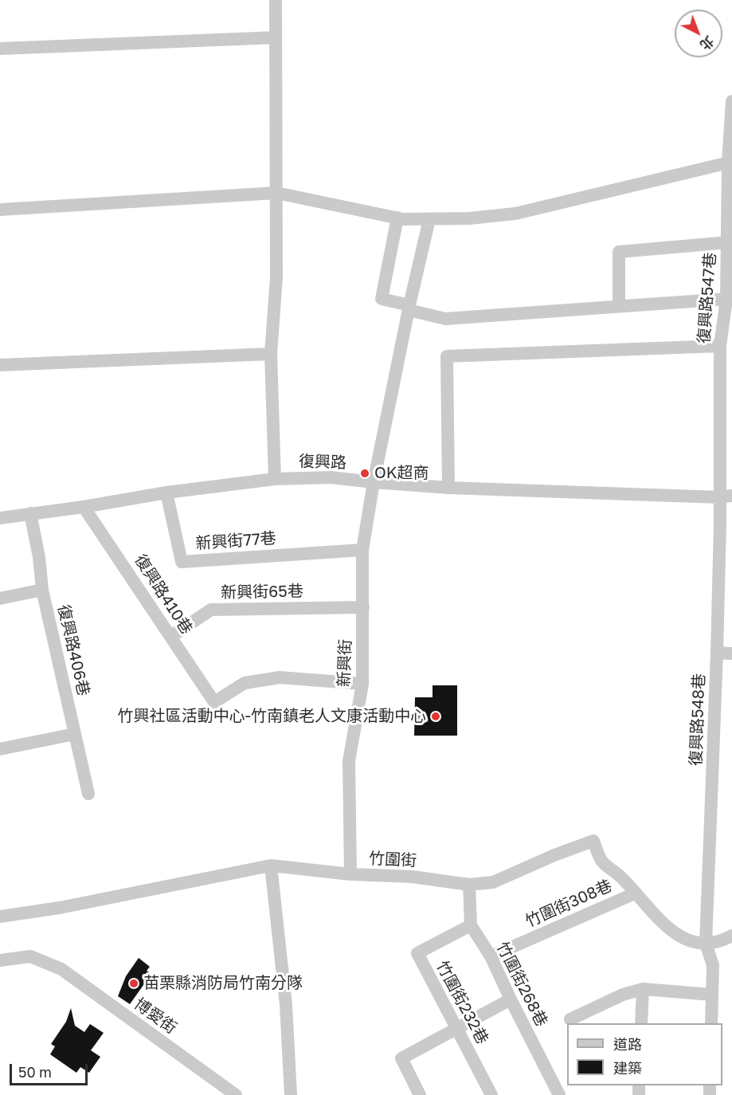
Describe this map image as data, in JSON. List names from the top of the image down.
{
  "streets": {
    "street": [
      "復興路547巷",
      "復興路",
      "新興街77巷",
      "新興街65巷",
      "復興路410巷",
      "復興路406巷",
      "新興街",
      "復興路548巷",
      "竹圍街",
      "竹圍街308巷",
      "竹圍街268巷",
      "竹圍街232巷",
      "博愛街"
    ]
  },
  "crossings": [
    ["復興路547巷", "復興路"],
    ["復興路547巷", "復興路548巷"],
    ["復興路", "新興街77巷"],
    ["復興路", "復興路410巷"],
    ["復興路", "復興路406巷"],
    ["復興路", "新興街"],
    ["復興路", "復興路548巷"],
    ["新興街77巷", "新興街"],
    ["新興街65巷", "復興路410巷"],
    ["新興街65巷", "新興街"],
    ["復興路410巷", "新興街"],
    ["新興街", "竹圍街"],
    ["復興路548巷", "竹圍街"],
    ["竹圍街", "竹圍街308巷"],
    ["竹圍街308巷", "竹圍街268巷"],
    ["竹圍街268巷", "竹圍街232巷"]
  ],
  "places": ["OK超商", "竹興社區活動中心-竹南鎮老人文康活動中心", "苗栗縣消防局竹南分隊"],
  "legend": ["道路", "建築"],
  "scale_bar": "50 m",
  "north": "bottom right"
}
